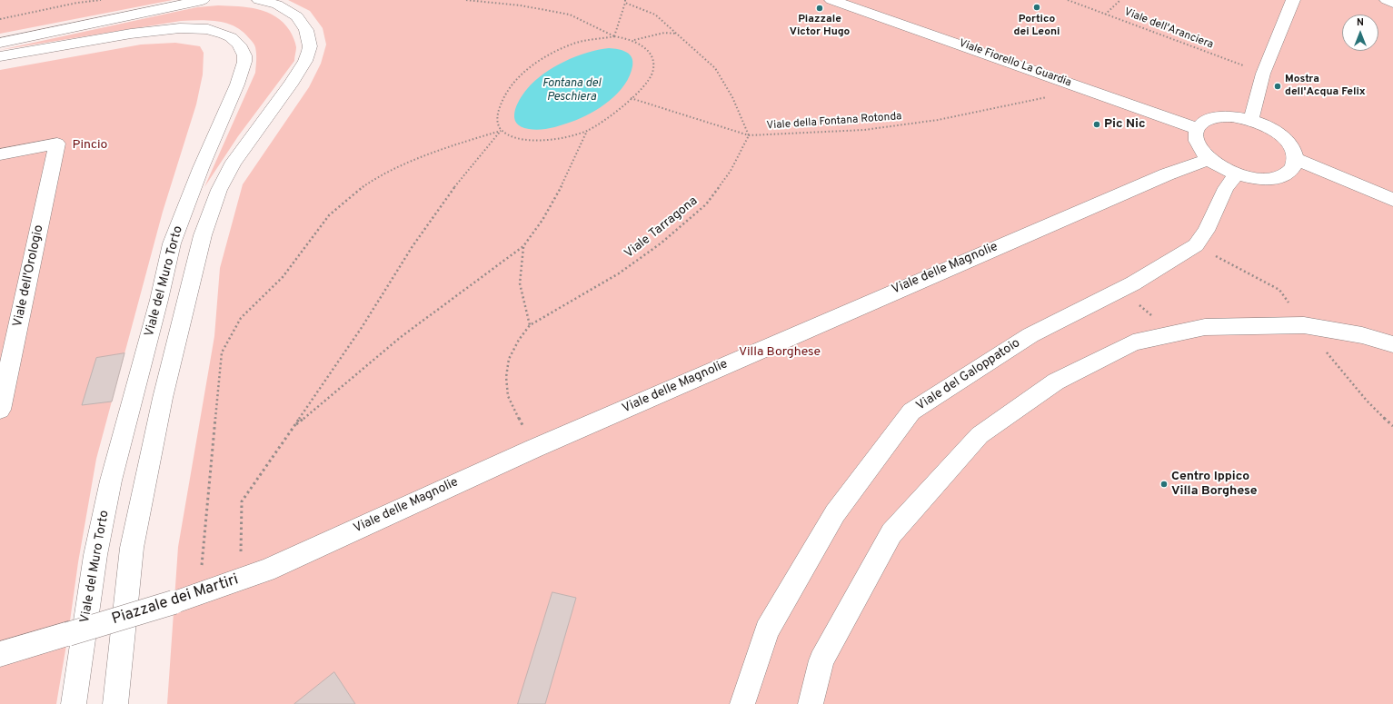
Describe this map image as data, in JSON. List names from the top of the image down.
{
  "streets": {
    "street": [
      "Viale Fiorello La Guardia",
      "Viale delle Magnolie",
      "Viale dell'Orologio",
      "Viale del Muro Torto",
      "Viale del Galoppatoio",
      "Piazzale dei Martiri"
    ],
    "path": ["Viale dell'Aranciera", "Viale della Fontana Rotonda", "Viale Tarragona"]
  },
  "crossings": [
    ["Viale Fiorello La Guardia", "Viale della Fontana Rotonda"],
    ["Viale Fiorello La Guardia", "Viale delle Magnolie"],
    ["Viale Fiorello La Guardia", "Viale del Galoppatoio"],
    ["Viale della Fontana Rotonda", "Viale Tarragona"],
    ["Viale Tarragona", "Viale delle Magnolie"],
    ["Viale delle Magnolie", "Viale del Galoppatoio"],
    ["Viale delle Magnolie", "Piazzale dei Martiri"]
  ],
  "water": ["Fontana del Peschiera"],
  "parks": ["Pincio", "Villa Borghese"],
  "places": [
    "Portico dei Leoni",
    "Piazzale Victor Hugo",
    "Mostra dell'Acqua Felix",
    "Pic Nic",
    "Centro Ippico Villa Borghese"
  ],
  "north": "top"
}
